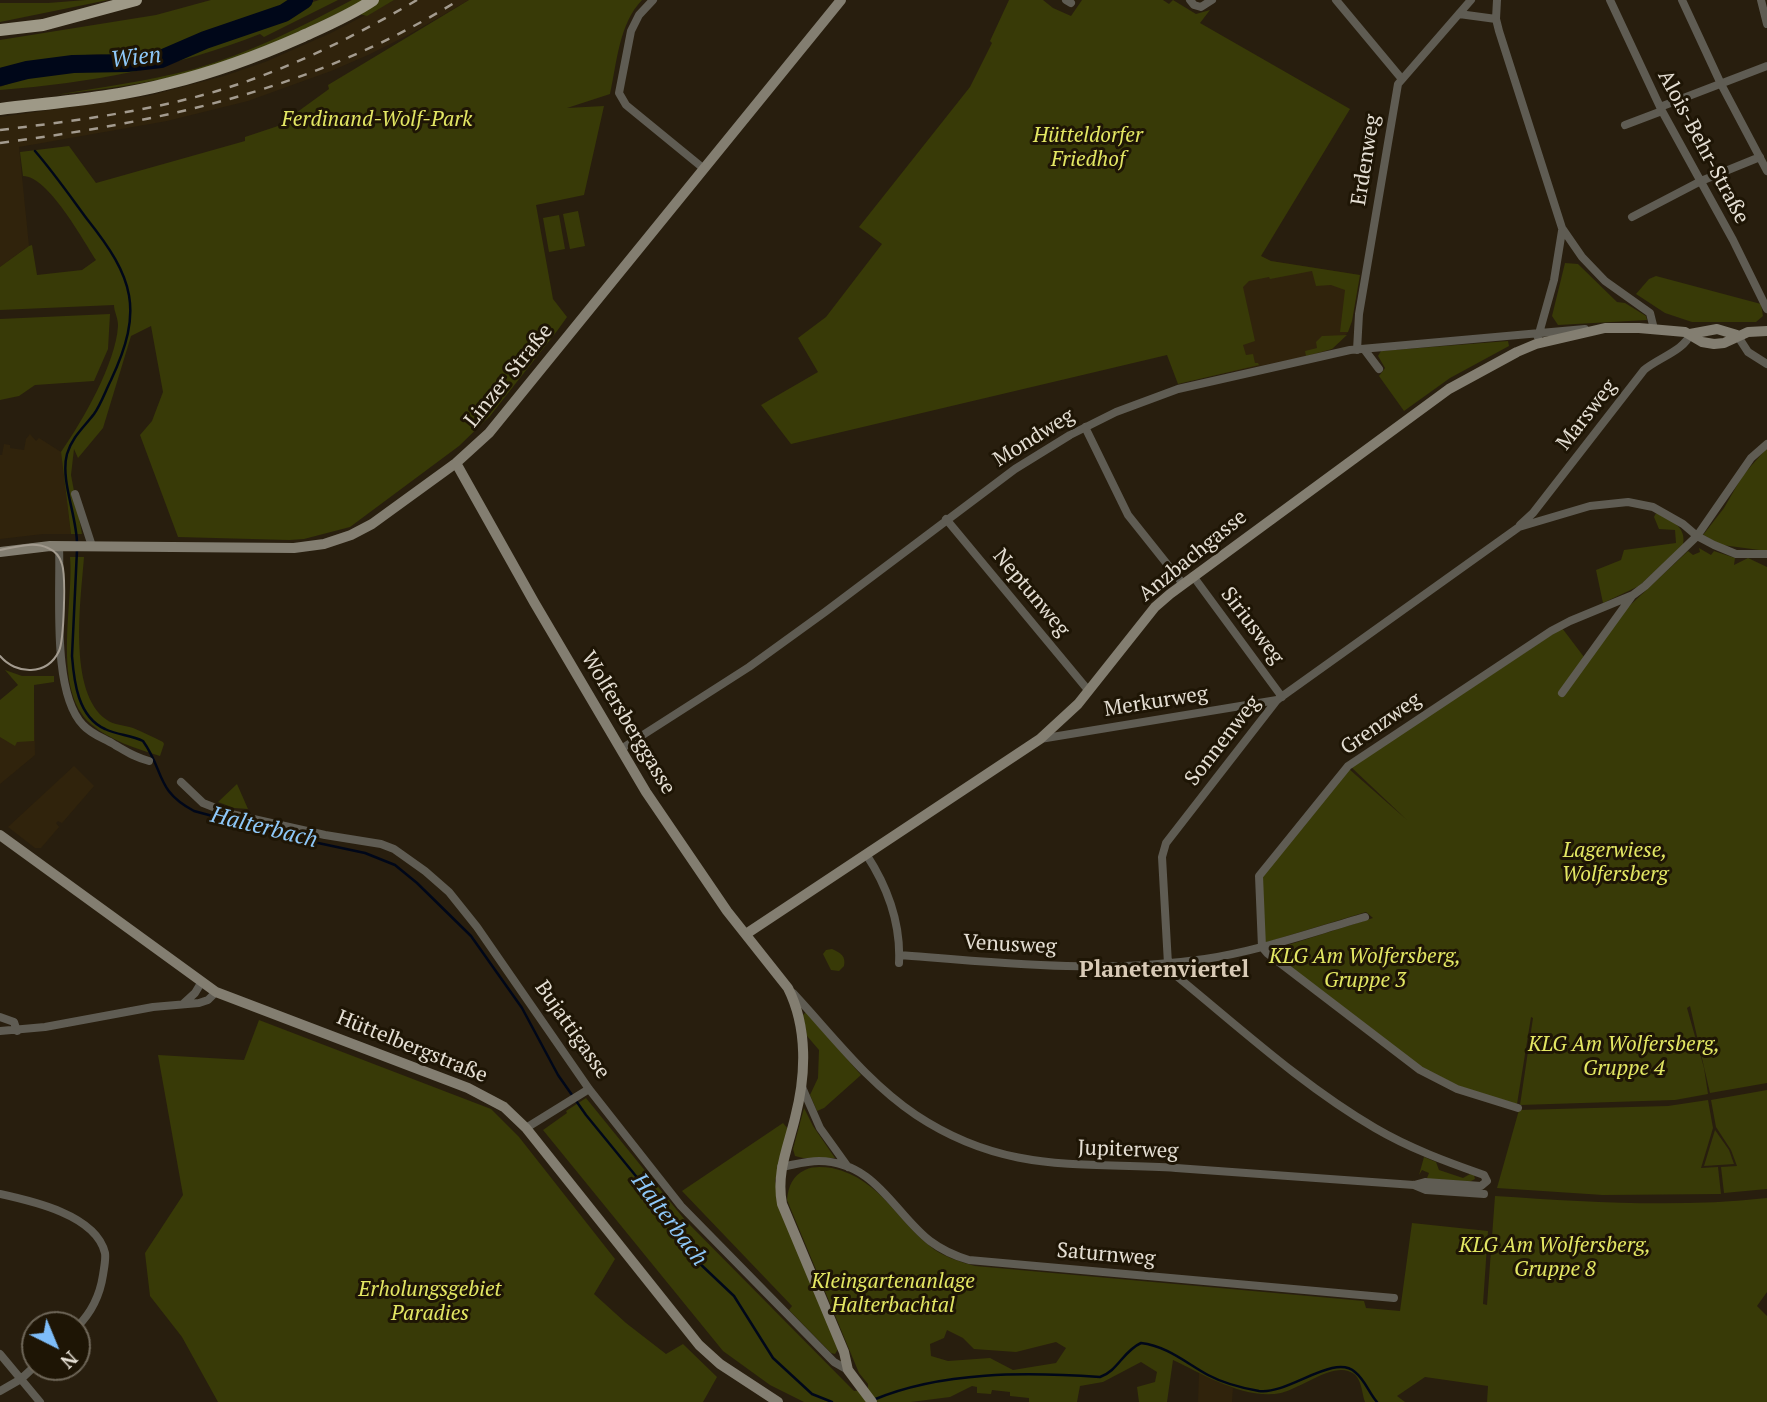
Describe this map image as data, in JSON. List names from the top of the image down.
{
  "streets": {
    "street": [
      "Alois-Behr-Straße",
      "Erdenweg",
      "Linzer Straße",
      "Marsweg",
      "Mondweg",
      "Anzbachgasse",
      "Neptunweg",
      "Siriusweg",
      "Merkurweg",
      "Wolfersberggasse",
      "Grenzweg",
      "Sonnenweg",
      "Venusweg",
      "Bujattigasse",
      "Hüttelbergstraße",
      "Jupiterweg",
      "Saturnweg"
    ]
  },
  "crossings": [
    ["Erdenweg", "Mondweg"],
    ["Linzer Straße", "Wolfersberggasse"],
    ["Marsweg", "Anzbachgasse"],
    ["Marsweg", "Sonnenweg"],
    ["Mondweg", "Anzbachgasse"],
    ["Mondweg", "Neptunweg"],
    ["Mondweg", "Wolfersberggasse"],
    ["Anzbachgasse", "Neptunweg"],
    ["Anzbachgasse", "Siriusweg"],
    ["Anzbachgasse", "Merkurweg"],
    ["Anzbachgasse", "Wolfersberggasse"],
    ["Anzbachgasse", "Venusweg"],
    ["Siriusweg", "Merkurweg"],
    ["Siriusweg", "Sonnenweg"],
    ["Merkurweg", "Sonnenweg"],
    ["Wolfersberggasse", "Bujattigasse"],
    ["Wolfersberggasse", "Jupiterweg"],
    ["Wolfersberggasse", "Saturnweg"],
    ["Grenzweg", "Sonnenweg"],
    ["Grenzweg", "Venusweg"],
    ["Sonnenweg", "Venusweg"],
    ["Sonnenweg", "Jupiterweg"],
    ["Venusweg", "Jupiterweg"]
  ],
  "districts": ["Planetenviertel"],
  "water": ["Wien", "Halterbach"],
  "parks": [
    "Ferdinand-Wolf-Park",
    "Hütteldorfer Friedhof",
    "Lagerwiese, Wolfersberg",
    "KLG Am Wolfersberg, Gruppe 3",
    "KLG Am Wolfersberg, Gruppe 4",
    "KLG Am Wolfersberg, Gruppe 8",
    "Kleingartenanlage Halterbachtal",
    "Erholungsgebiet Paradies"
  ],
  "north": "bottom right"
}
